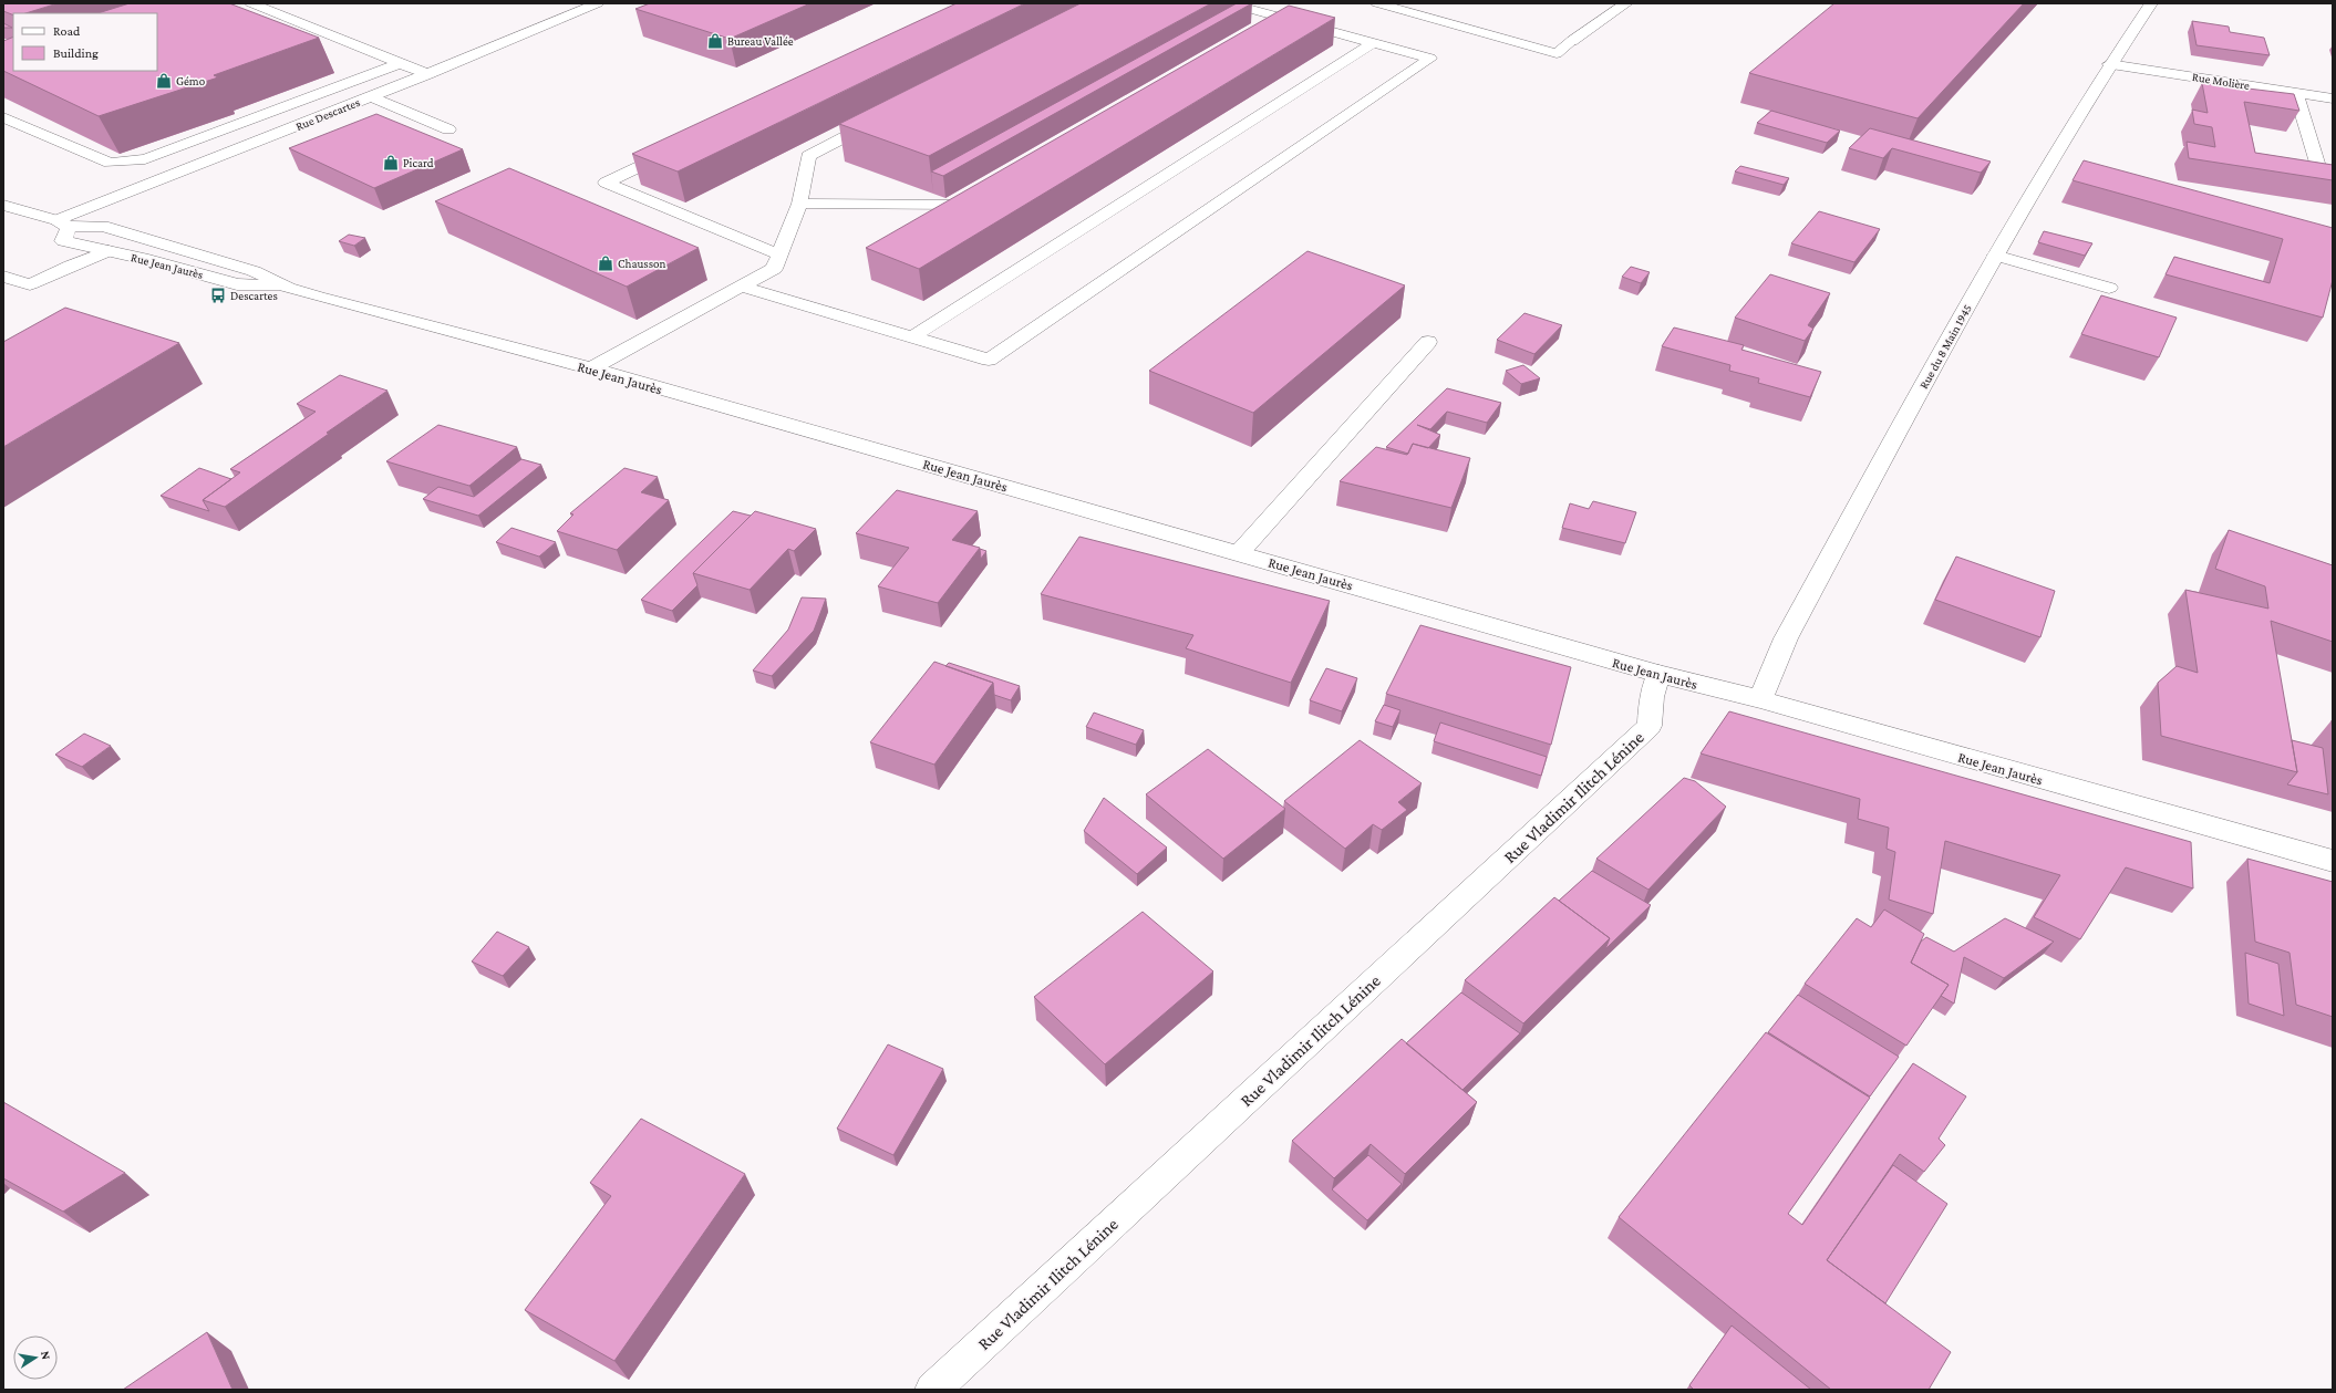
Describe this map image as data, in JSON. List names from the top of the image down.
{
  "streets": {
    "main road": [
      "Rue Molière",
      "Rue Descartes",
      "Rue Jean Jaurès",
      "Rue du 8 Main 1945",
      "Rue Vladimir Ilitch Lénine"
    ]
  },
  "crossings": [
    ["Rue Molière", "Rue du 8 Main 1945"],
    ["Rue Descartes", "Rue Jean Jaurès"],
    ["Rue Jean Jaurès", "Rue du 8 Main 1945"],
    ["Rue Jean Jaurès", "Rue Vladimir Ilitch Lénine"]
  ],
  "places": {
    "shop": [
      "Bureau Vallée",
      "Gémo",
      "Picard",
      "Chausson"
    ],
    "bus stop": ["Descartes"]
  },
  "legend": ["Road", "Building"],
  "north": "right"
}
